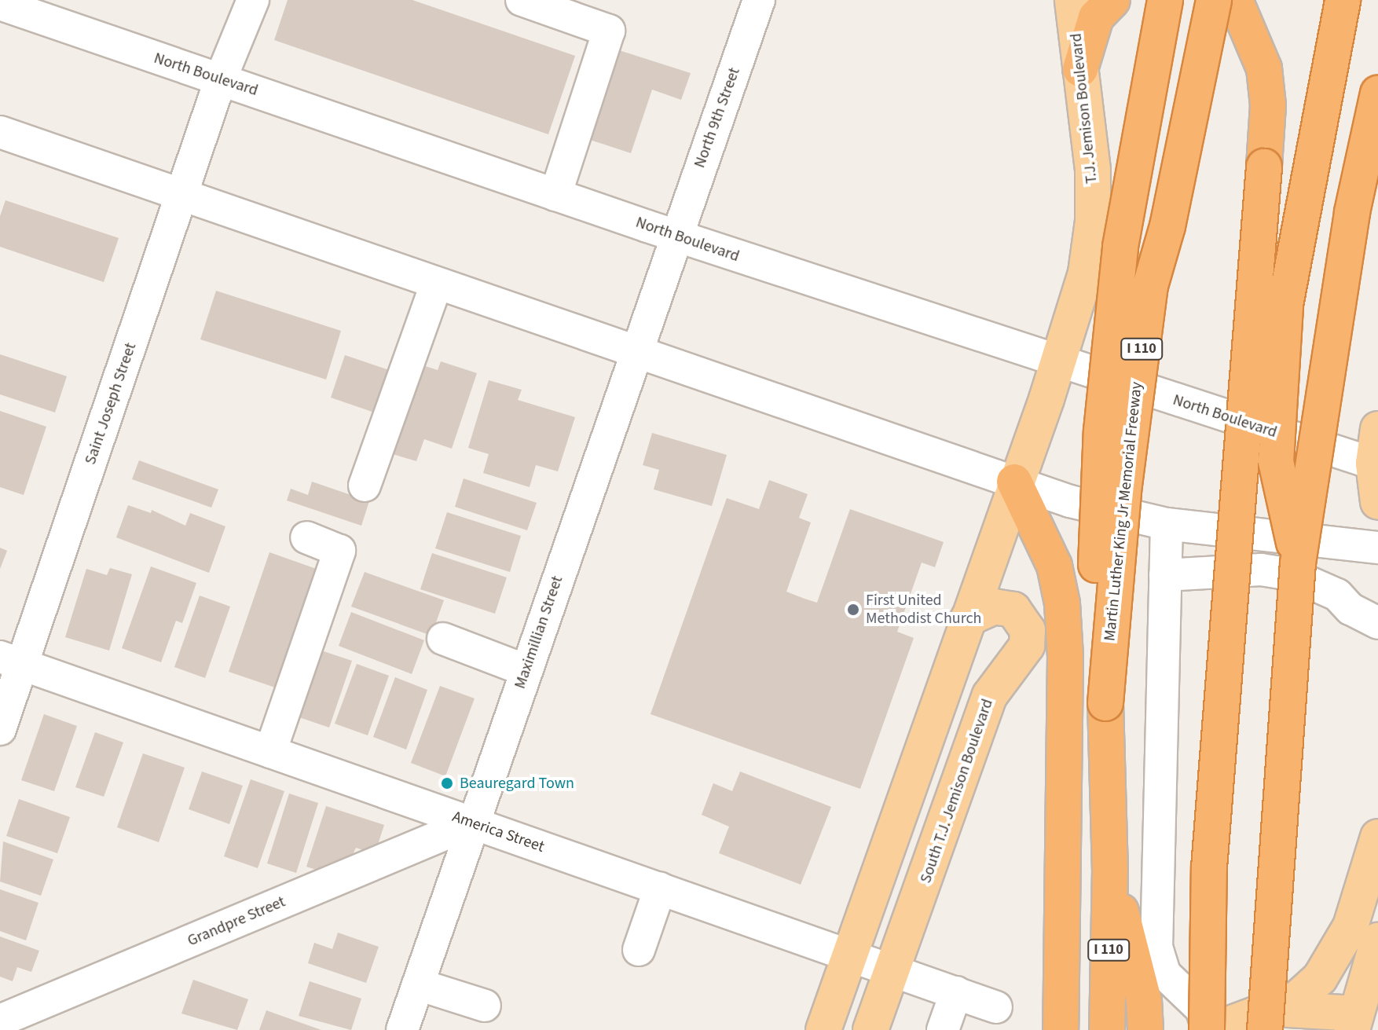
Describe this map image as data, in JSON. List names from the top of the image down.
{
  "streets": {
    "highway": ["I 110", "Martin Luther King Jr Memorial Freeway"],
    "main road": ["T.J. Jemison Boulevard", "South T.J. Jemison Boulevard"],
    "street": [
      "North Boulevard",
      "North 9th Street",
      "Saint Joseph Street",
      "Maximillian Street",
      "America Street",
      "Grandpre Street"
    ]
  },
  "crossings": [
    ["North Boulevard", "T.J. Jemison Boulevard"],
    ["North Boulevard", "North 9th Street"],
    ["North Boulevard", "Saint Joseph Street"],
    ["North Boulevard", "Maximillian Street"],
    ["North 9th Street", "Maximillian Street"],
    ["Saint Joseph Street", "America Street"],
    ["Maximillian Street", "America Street"],
    ["Maximillian Street", "Grandpre Street"],
    ["South T.J. Jemison Boulevard", "America Street"],
    ["America Street", "Grandpre Street"]
  ],
  "places": ["First United Methodist Church", "Beauregard Town"]
}
